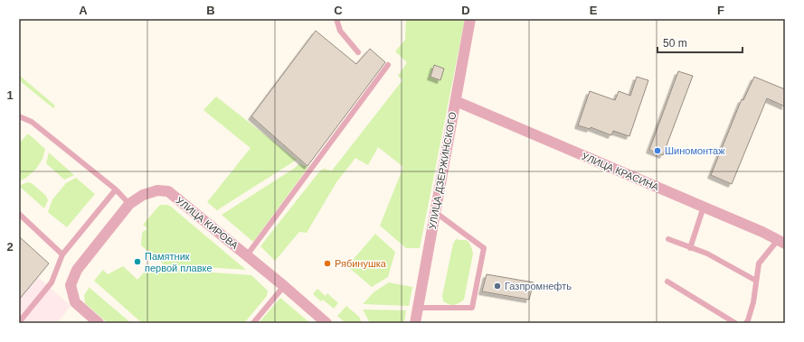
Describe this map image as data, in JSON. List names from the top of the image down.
{
  "streets": {
    "street": ["УЛИЦА ДЗЕРЖИНСКОГО", "УЛИЦА КРАСИНА", "УЛИЦА КИРОВА"]
  },
  "crossings": [
    ["УЛИЦА ДЗЕРЖИНСКОГО", "УЛИЦА КРАСИНА"]
  ],
  "places": [
    "Шиномонтаж",
    "Памятник первой плавке",
    "Рябинушка",
    "Газпромнефть"
  ],
  "scale_bar": "50 m",
  "grid": {
    "columns": [
      "A",
      "B",
      "C",
      "D",
      "E",
      "F"
    ],
    "rows": ["1", "2"]
  }
}
